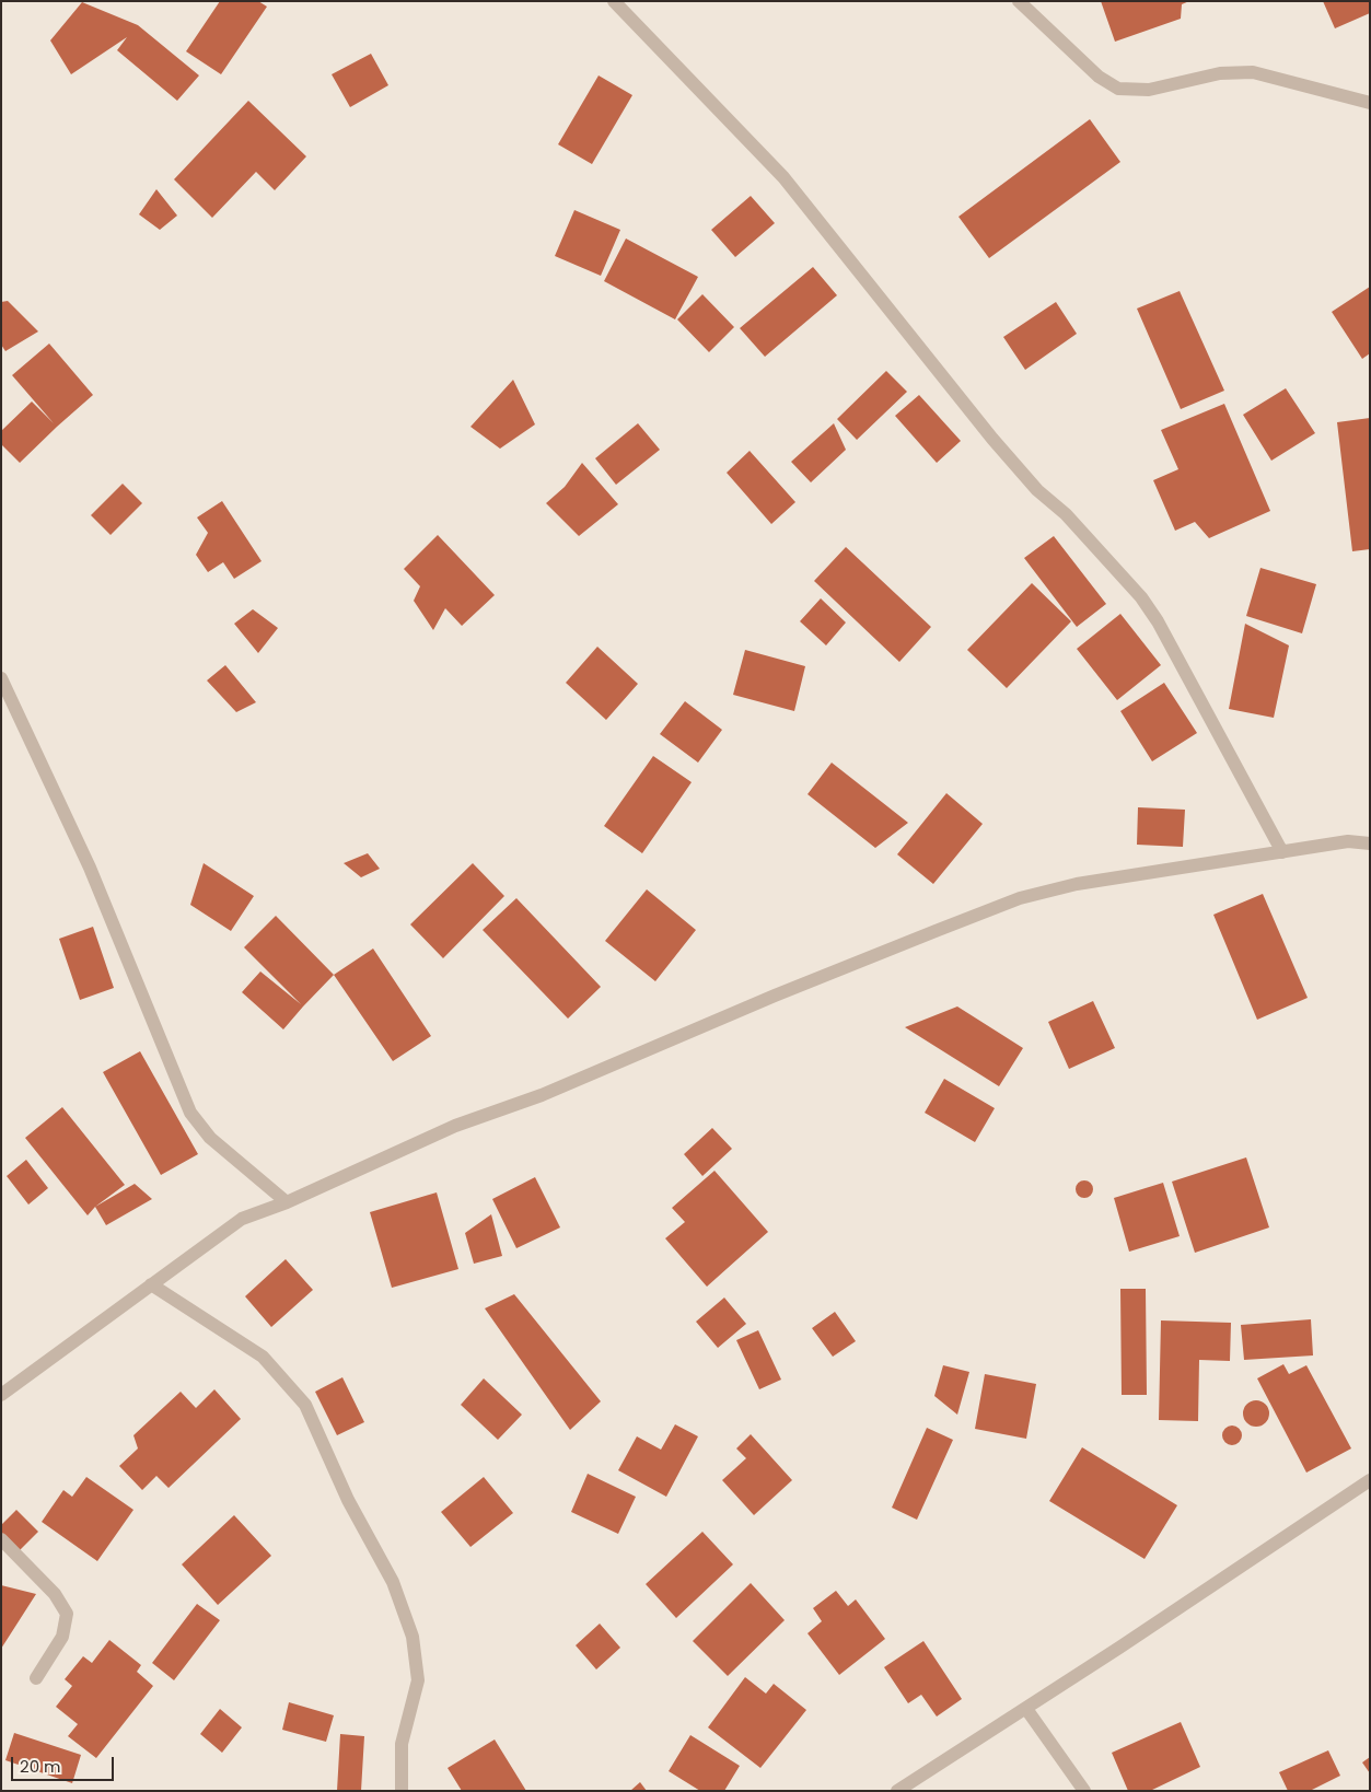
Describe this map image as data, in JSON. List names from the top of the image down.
{
  "scale_bar": "20 m"
}
